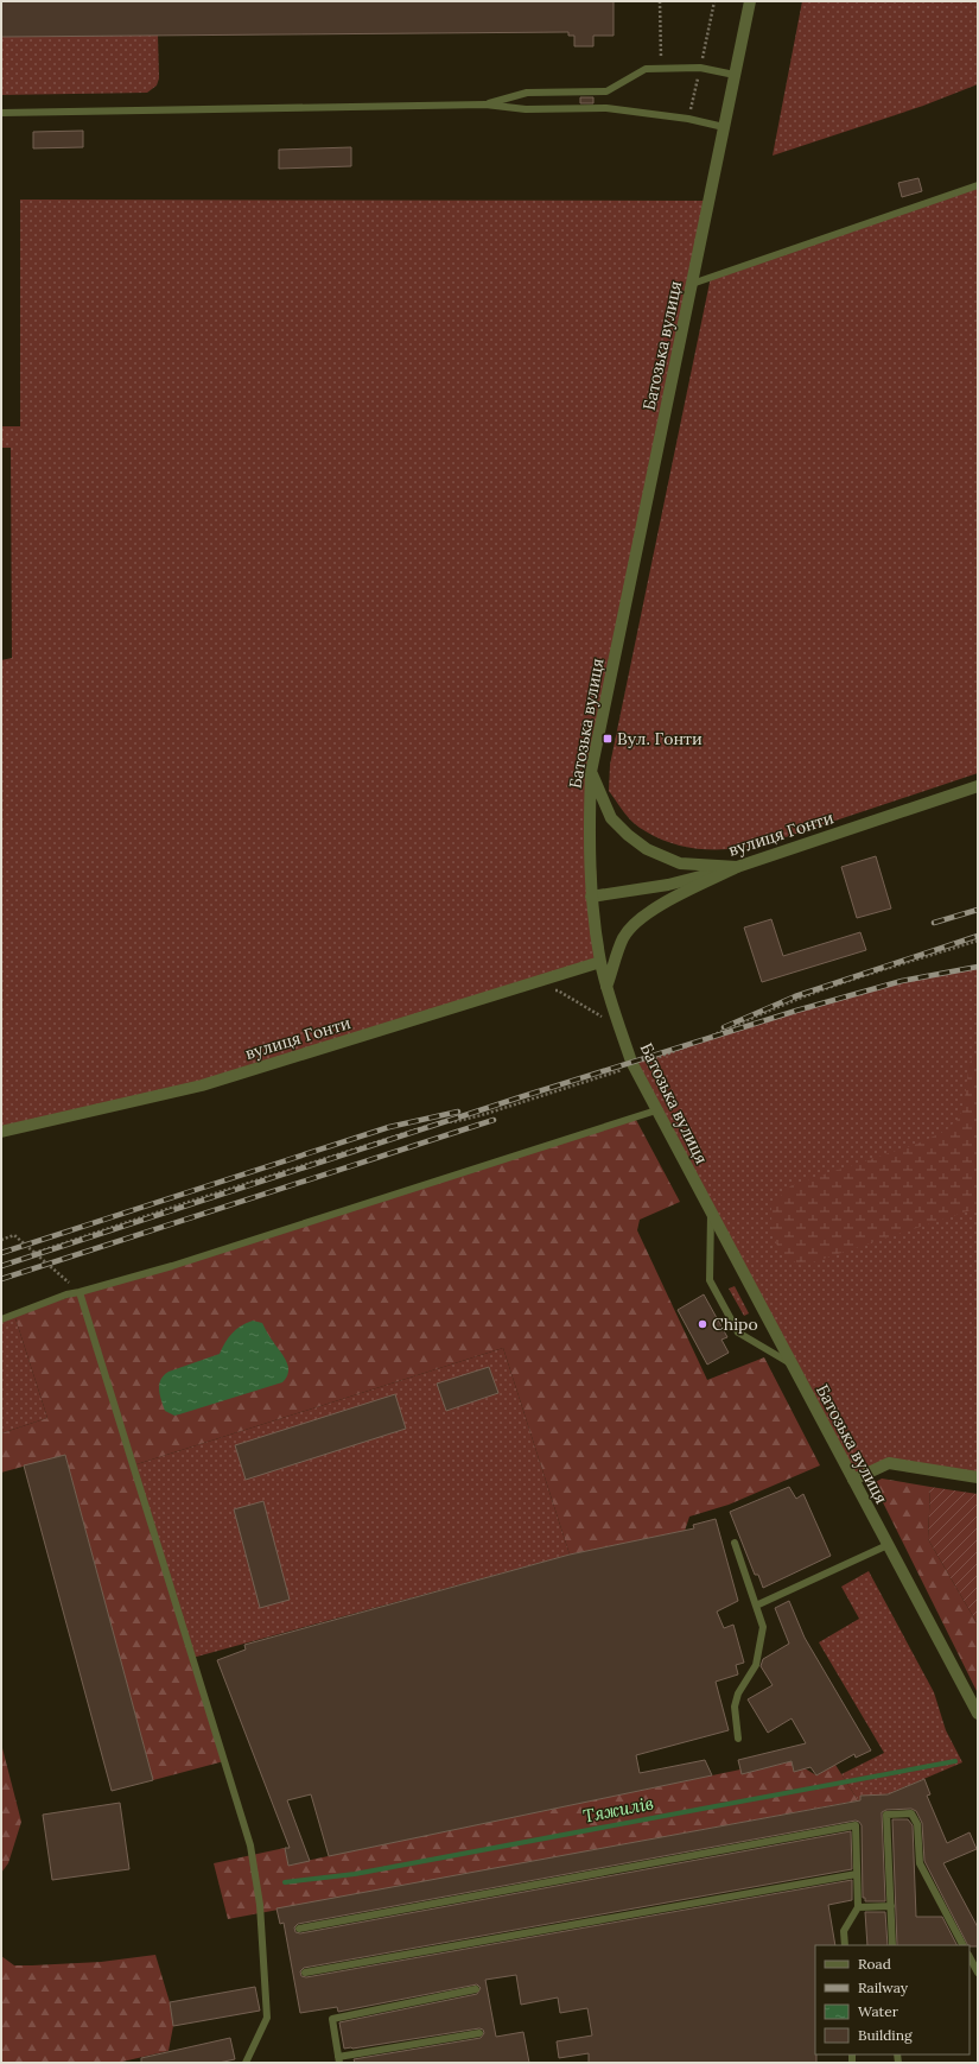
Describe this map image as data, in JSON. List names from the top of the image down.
{
  "streets": {
    "street": ["Батозька вулиця", "вулиця Гонти"]
  },
  "crossings": [
    ["Батозька вулиця", "вулиця Гонти"]
  ],
  "water": ["Тяжилів"],
  "places": {
    "transit": ["Вул. Гонти"],
    "other": ["Chipo"]
  },
  "legend": [
    "Road",
    "Railway",
    "Water",
    "Building"
  ]
}
